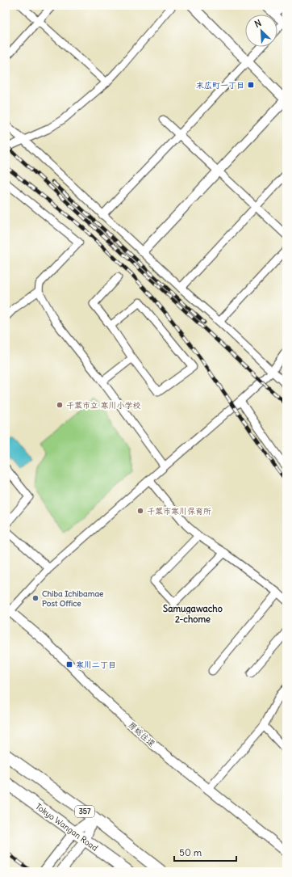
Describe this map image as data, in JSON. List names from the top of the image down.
{
  "streets": {
    "highway": ["357", "Tokyo Wangan Road"],
    "street": ["房総往還"]
  },
  "districts": ["Samugawacho 2-chome"],
  "places": {
    "transit": ["末広町一丁目", "寒川二丁目"],
    "other": ["千葉市立 寒川小学校", "千葉市寒川保育所", "Chiba Ichibamae Post Office"]
  },
  "scale_bar": "50 m",
  "north": "top left"
}
